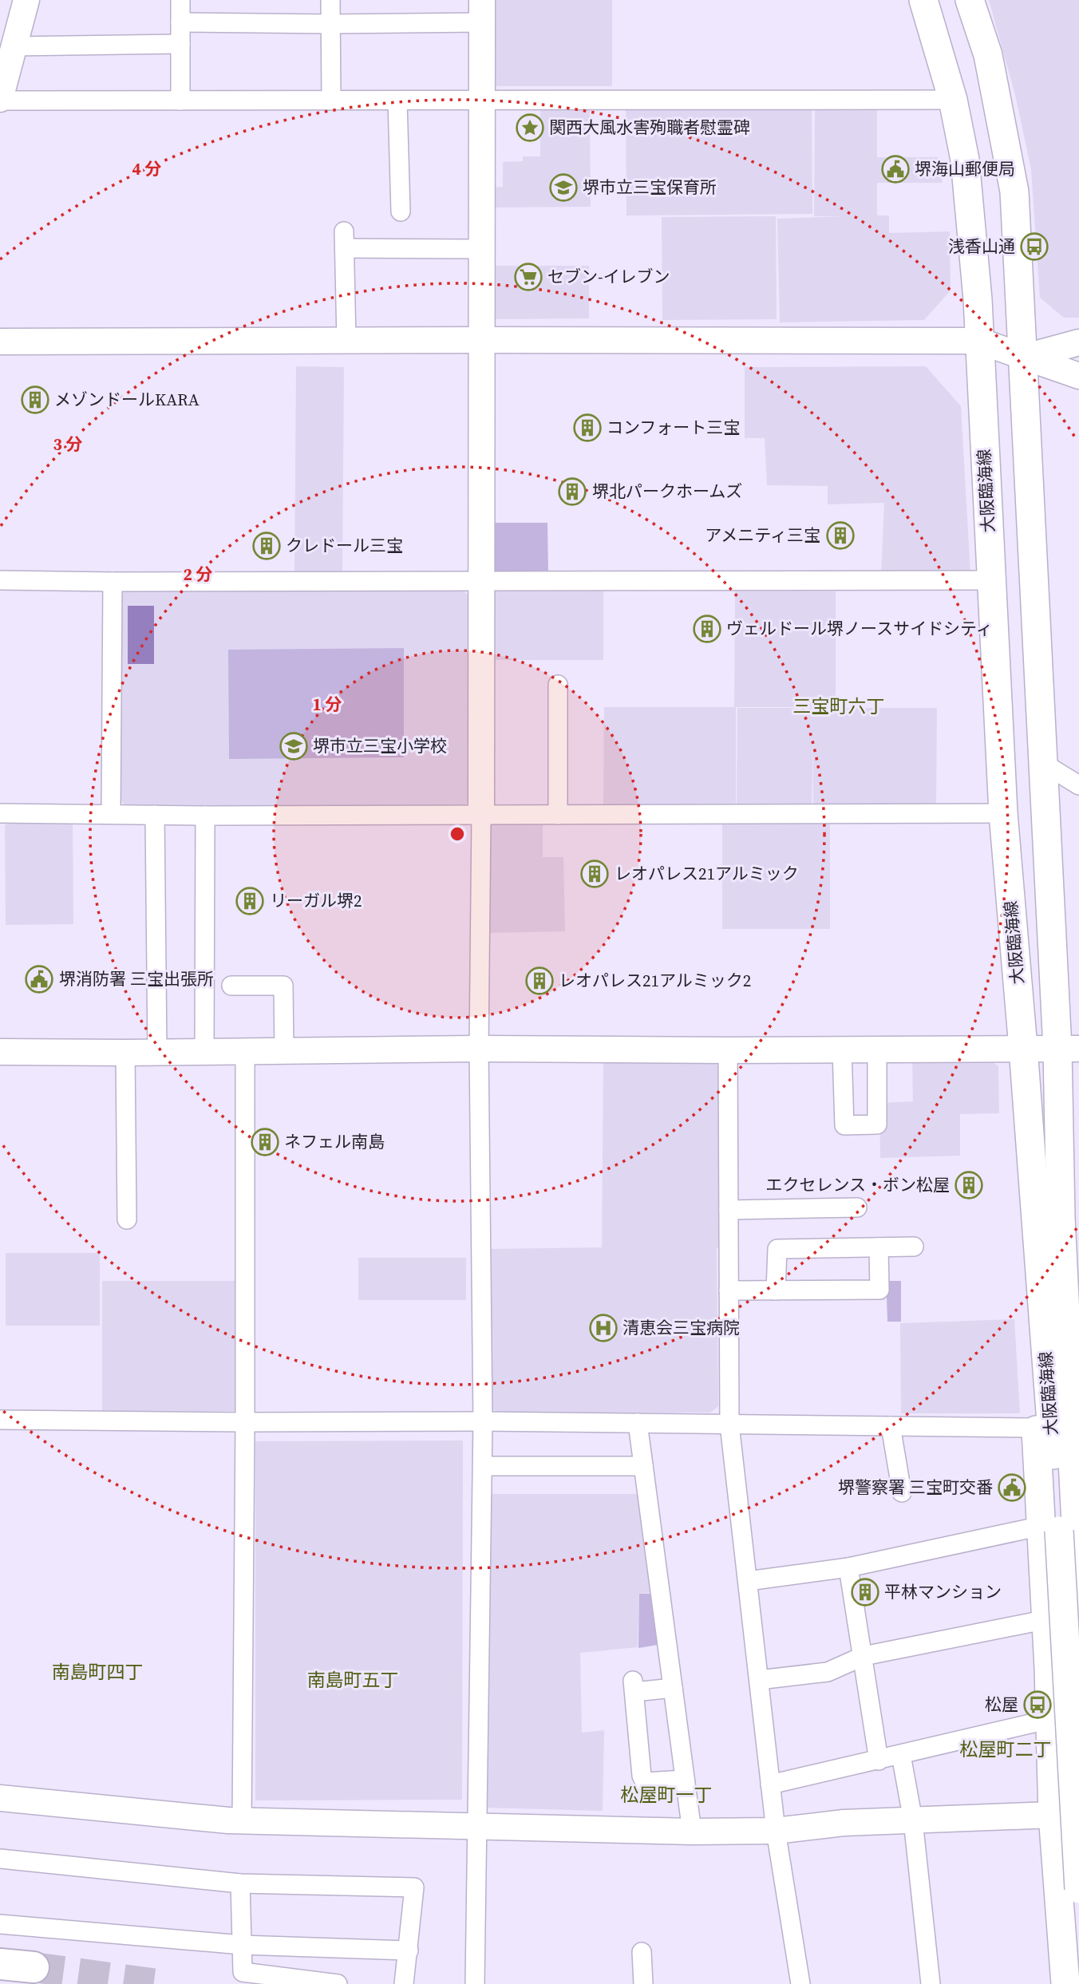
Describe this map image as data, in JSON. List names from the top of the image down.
{
  "streets": {
    "main road": ["大阪臨海線"]
  },
  "districts": [
    "三宝町六丁",
    "南島町四丁",
    "南島町五丁",
    "松屋町二丁",
    "松屋町一丁"
  ],
  "places": {
    "place": ["関西大風水害殉職者慰霊碑"],
    "public building": ["堺海山郵便局", "堺消防署 三宝出張所", "堺警察署 三宝町交番"],
    "school or university": ["堺市立三宝保育所", "堺市立三宝小学校"],
    "bus stop": ["浅香山通", "松屋"],
    "supermarket": ["セブン-イレブン"],
    "building": [
      "メゾンドールKARA",
      "コンフォート三宝",
      "堺北パークホームズ",
      "アメニティ三宝",
      "クレドール三宝",
      "ヴェルドール堺ノースサイドシティ",
      "レオパレス21アルミック",
      "リーガル堺2",
      "レオパレス21アルミック2",
      "ネフェル南島",
      "エクセレンス・ボン松屋",
      "平林マンション"
    ],
    "hospital": ["清恵会三宝病院"]
  },
  "rings": [
    "4 分",
    "3 分",
    "2 分",
    "1 分"
  ]
}
